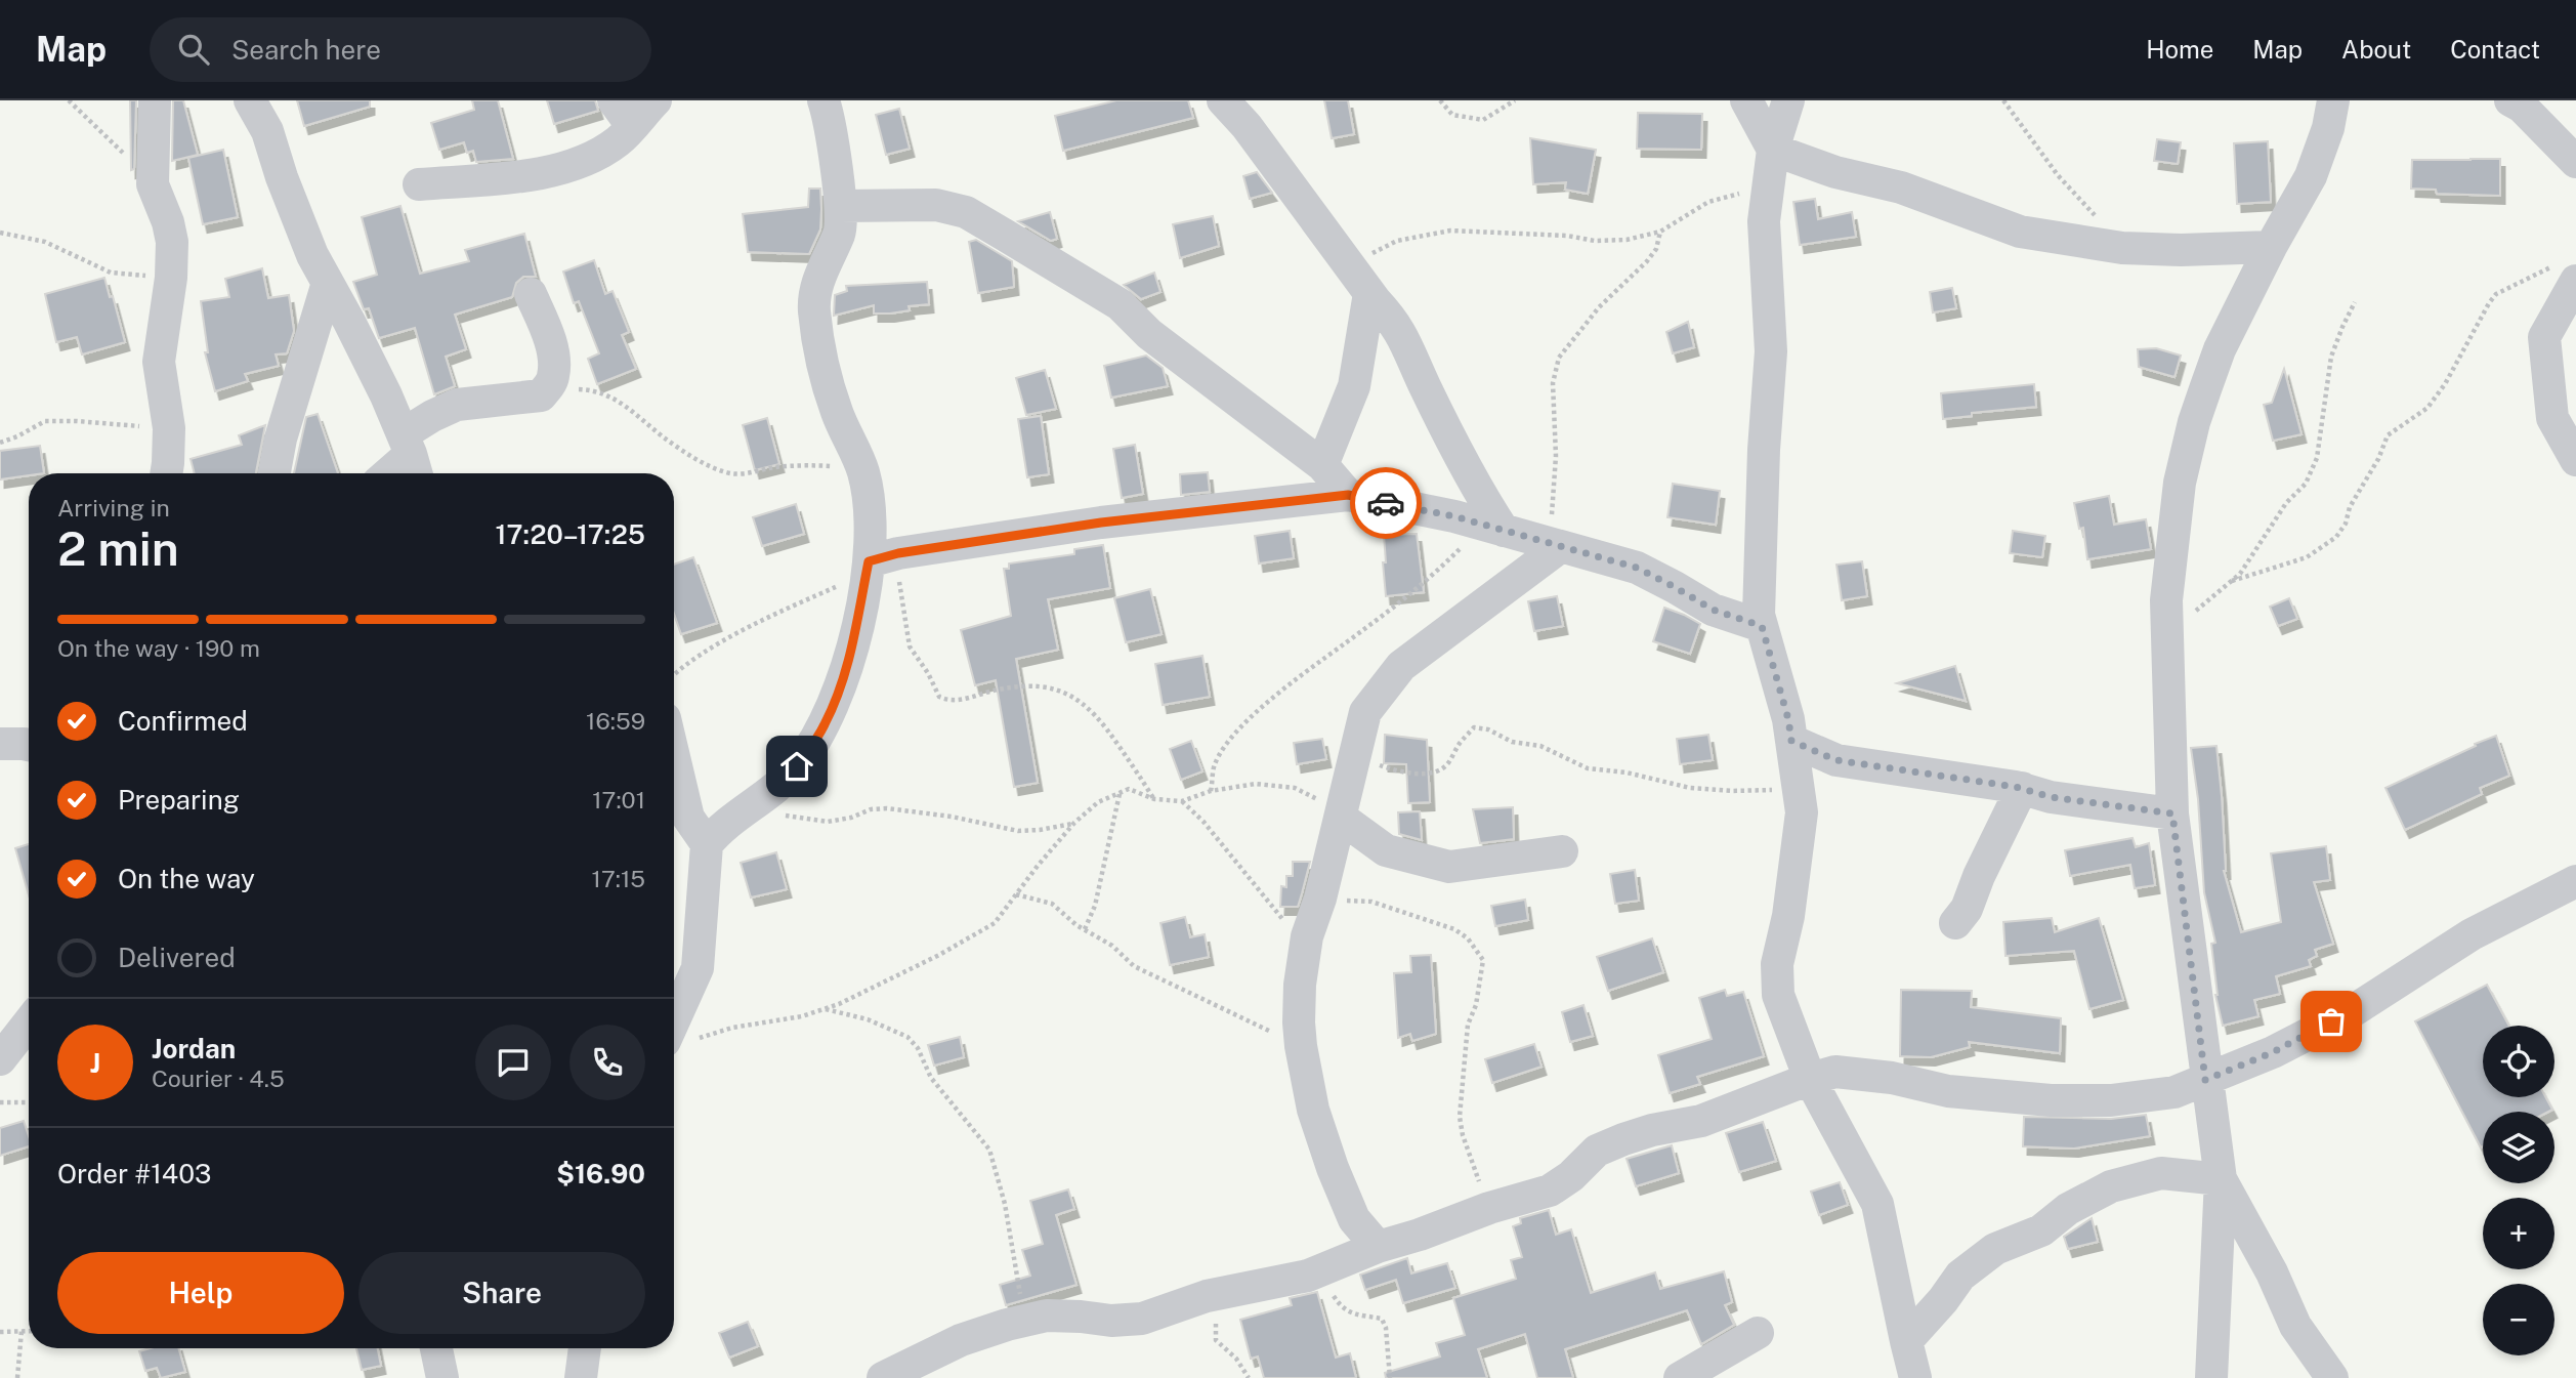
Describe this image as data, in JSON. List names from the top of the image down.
{
  "page": {
    "header": "Map",
    "search": "Search here",
    "nav": [
      "Home",
      "Map",
      "About",
      "Contact"
    ],
    "heading": ["2 min", "Arriving in", "17:20–17:25"],
    "panel": [
      "Jordan",
      "Courier · 4.5",
      "Order #1403",
      "$16.90"
    ],
    "bar": "On the way · 190 m",
    "list": [
      ["Confirmed", "16:59"],
      ["Preparing", "17:01"],
      ["On the way", "17:15"],
      "Delivered"
    ],
    "round": "J",
    "map_buttons": ["+", "−"],
    "buttons": ["Help", "Share"]
  }
}
